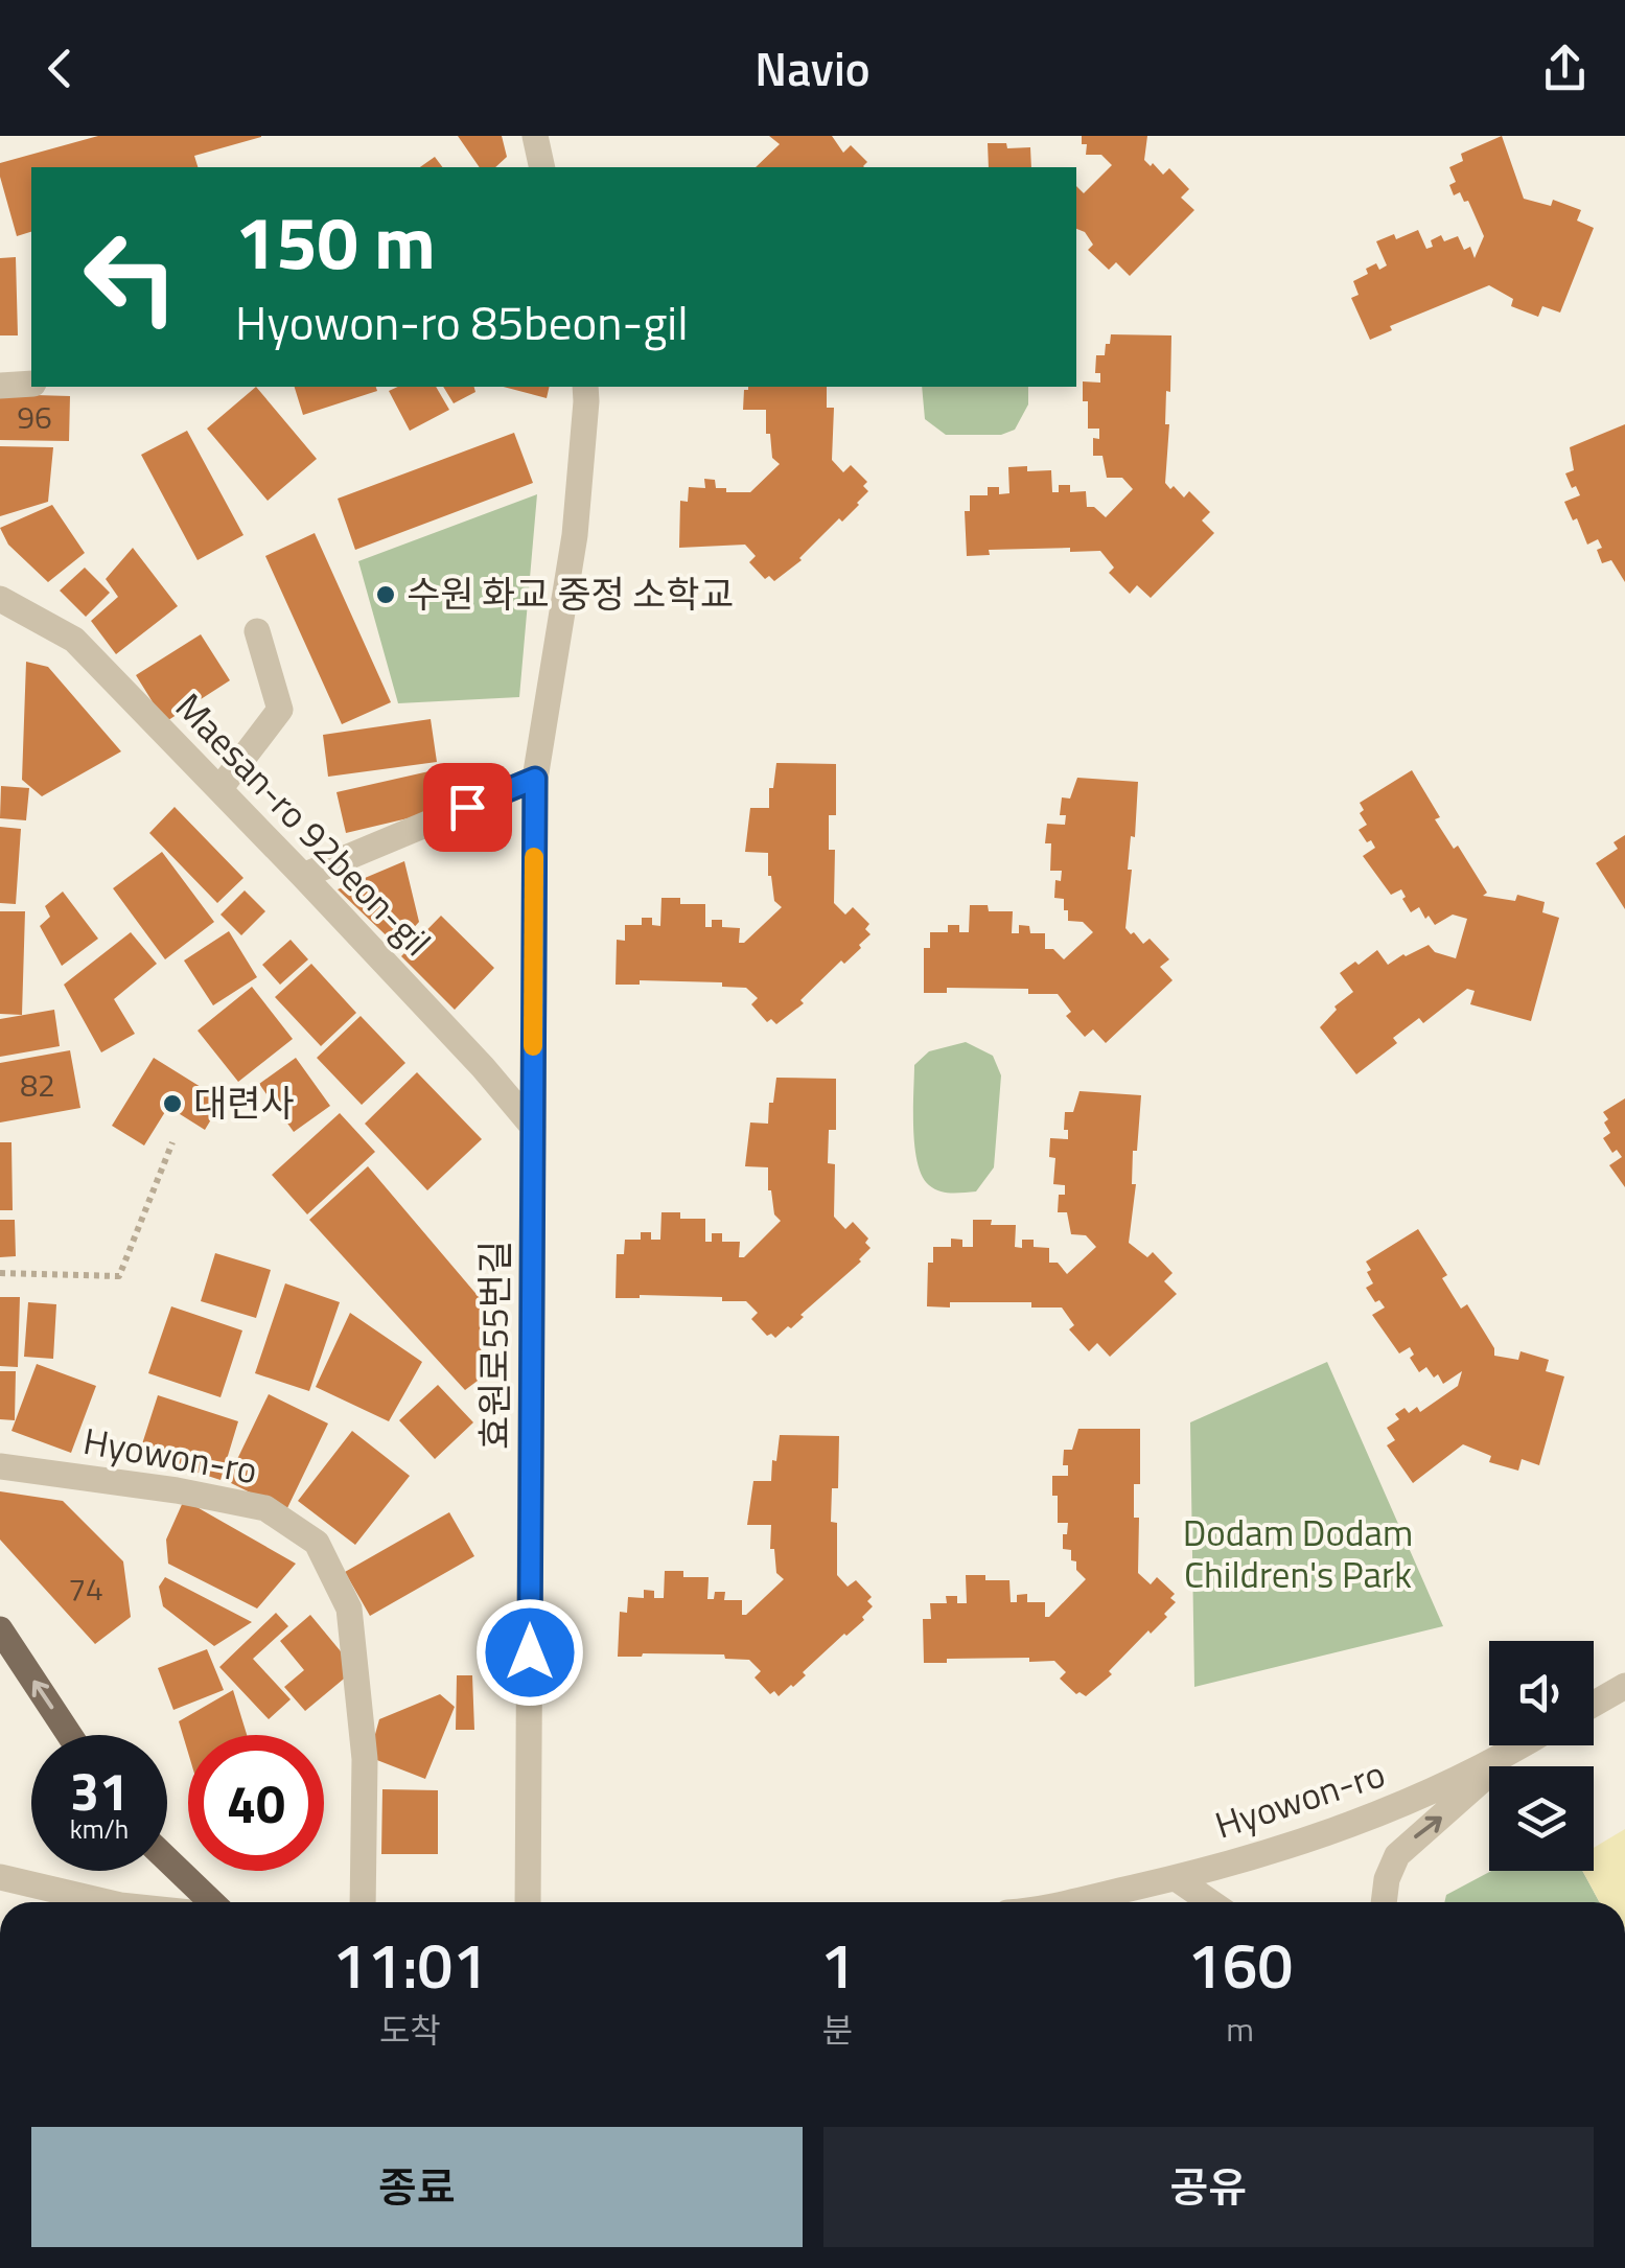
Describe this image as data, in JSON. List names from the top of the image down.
{
  "streets": {
    "street": ["Maesan-ro 92beon-gil", "효원로55번길", "Hyowon-ro"]
  },
  "crossings": [
    ["Maesan-ro 92beon-gil", "효원로55번길"]
  ],
  "parks": ["Dodam Dodam Children's Park"],
  "places": ["수원 화교 중정 소학교", "대련사"],
  "house_numbers": ["96", "82", "74"],
  "page": {
    "header": "Navio",
    "turn": ["150 m", "Hyowon-ro 85beon-gil"],
    "speed": "31 km/h",
    "limit": "40",
    "eta": [
      "11:01",
      "도착",
      "1",
      "분",
      "160",
      "m"
    ],
    "buttons": ["종료", "공유"]
  }
}
